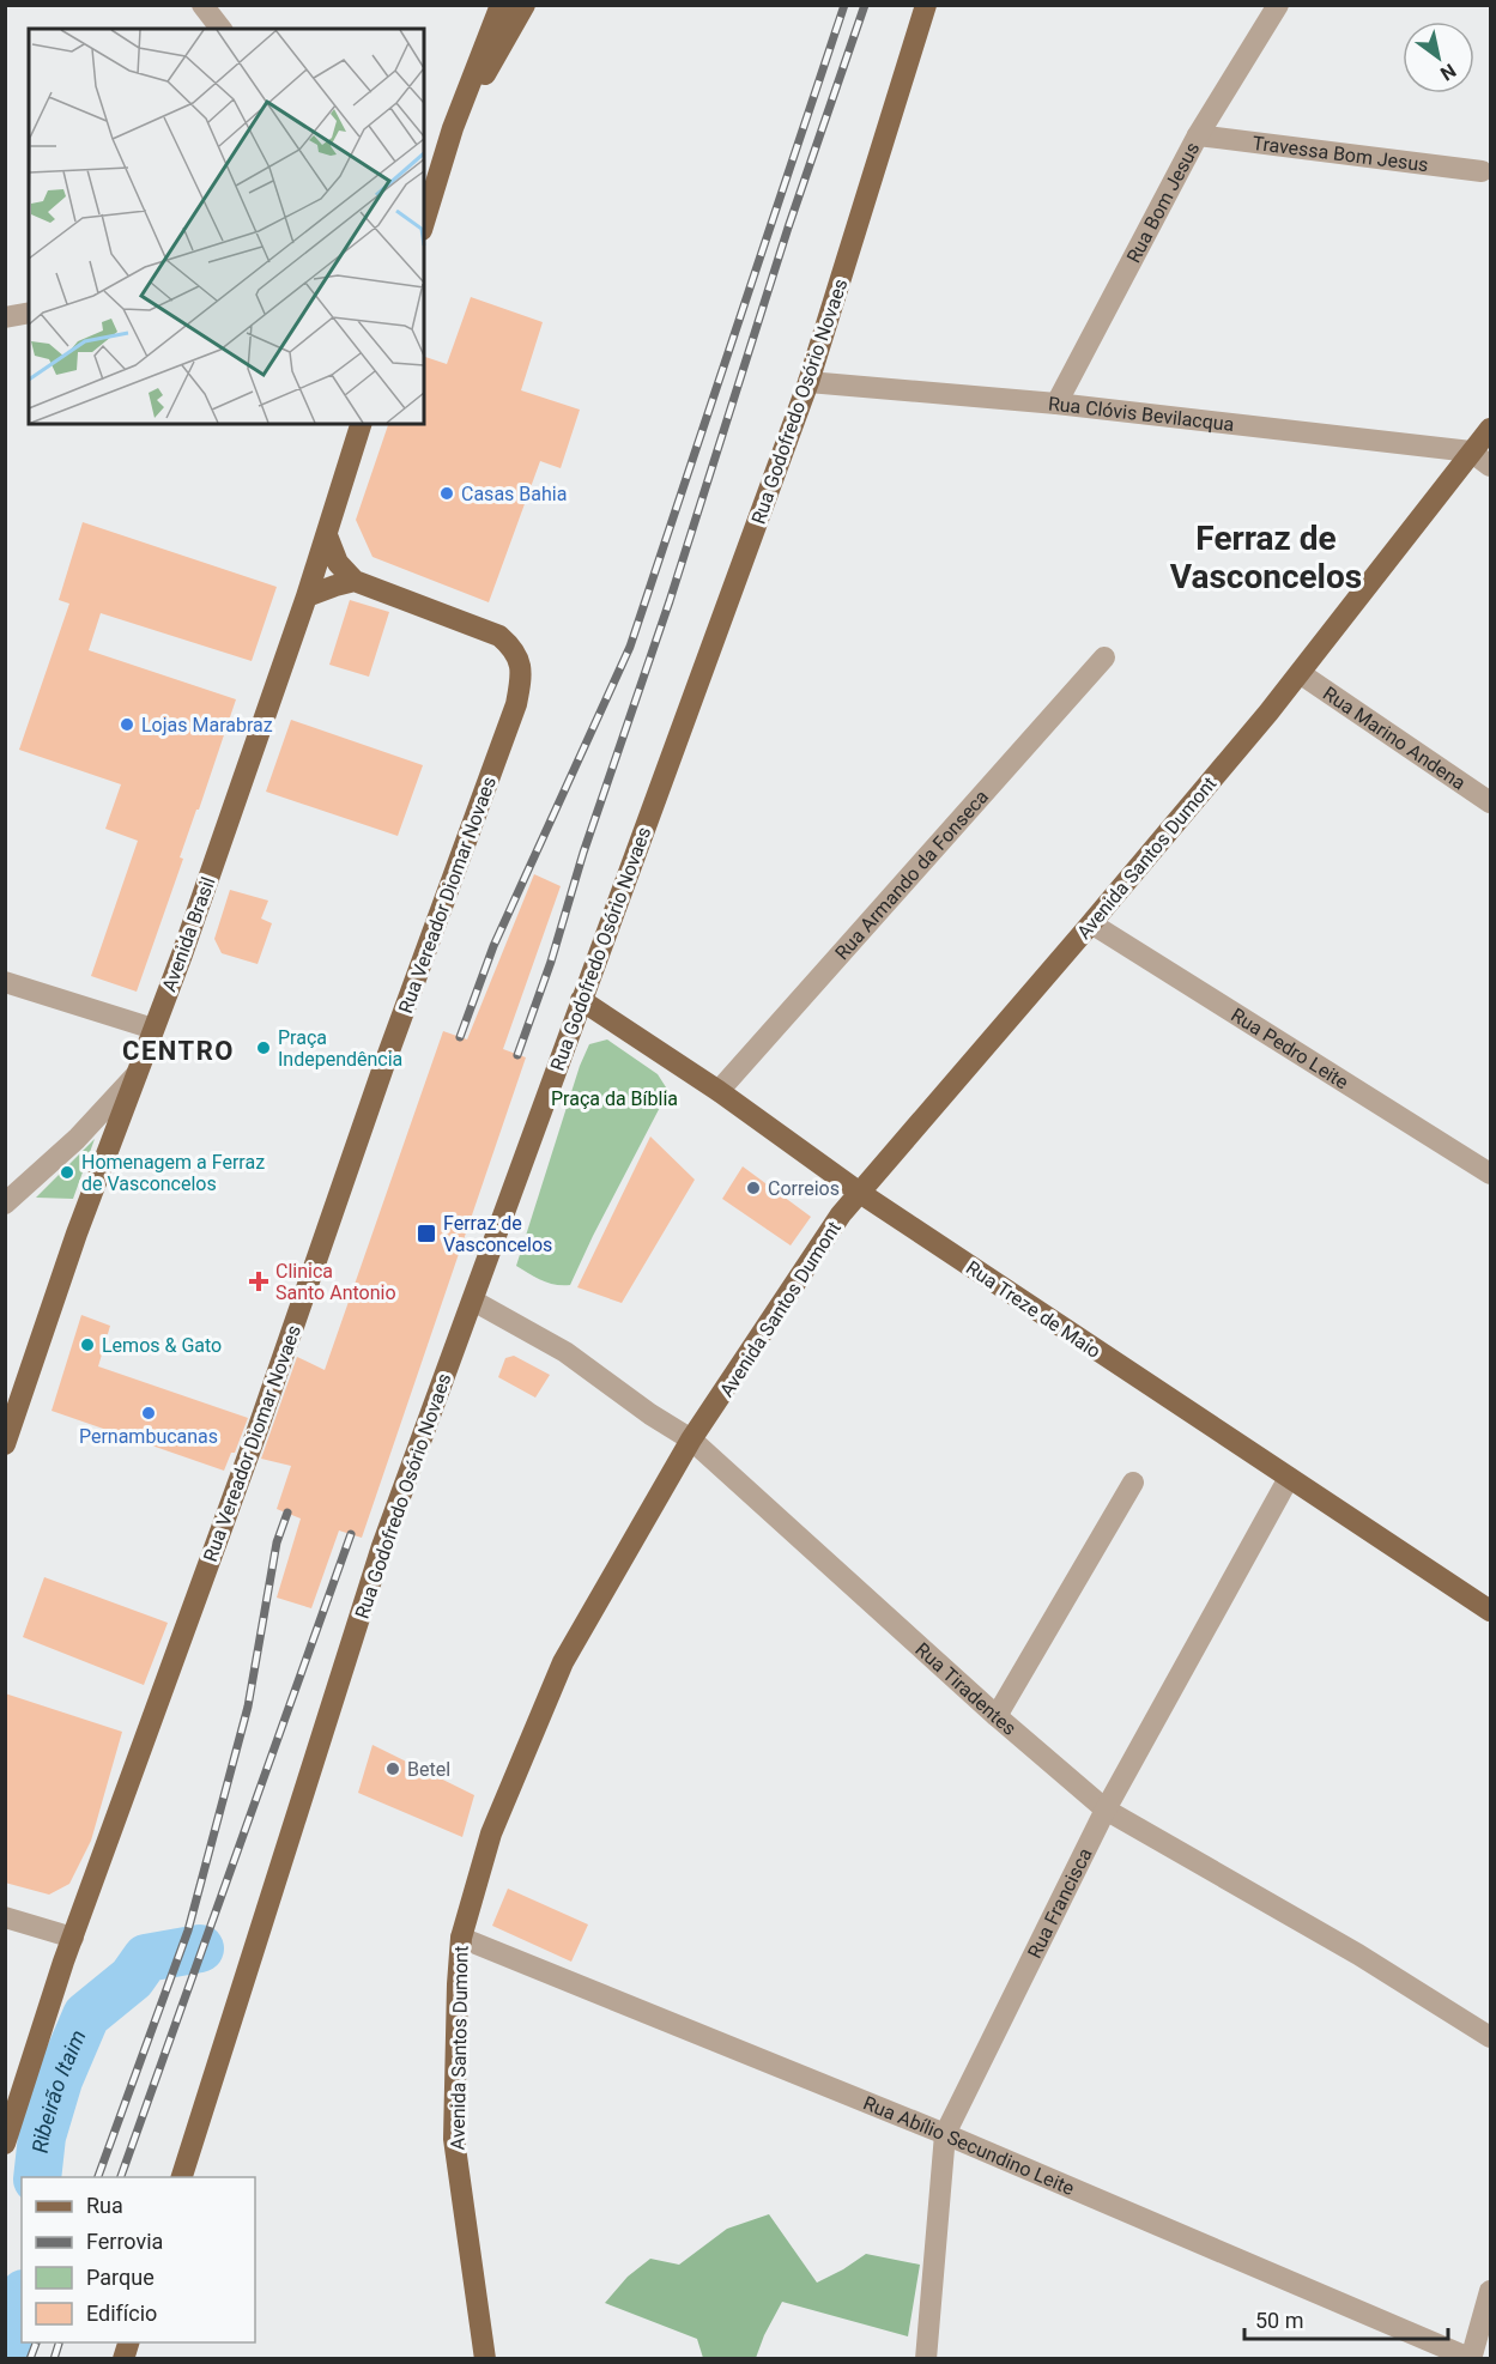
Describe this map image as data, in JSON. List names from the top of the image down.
{
  "streets": {
    "main road": [
      "Rua Godofredo Osório Novaes",
      "Avenida Santos Dumont",
      "Rua Vereador Diomar Novaes",
      "Avenida Brasil",
      "Rua Treze de Maio"
    ],
    "street": [
      "Travessa Bom Jesus",
      "Rua Bom Jesus",
      "Rua Clóvis Bevilacqua",
      "Rua Marino Andena",
      "Rua Armando da Fonseca",
      "Rua Pedro Leite",
      "Rua Tiradentes",
      "Rua Francisca",
      "Rua Abílio Secundino Leite"
    ]
  },
  "crossings": [
    ["Travessa Bom Jesus", "Rua Bom Jesus"],
    ["Rua Bom Jesus", "Rua Clóvis Bevilacqua"],
    ["Rua Godofredo Osório Novaes", "Rua Clóvis Bevilacqua"],
    ["Rua Godofredo Osório Novaes", "Rua Treze de Maio"],
    ["Rua Godofredo Osório Novaes", "Rua Tiradentes"],
    ["Rua Clóvis Bevilacqua", "Avenida Santos Dumont"],
    ["Rua Marino Andena", "Avenida Santos Dumont"],
    ["Avenida Santos Dumont", "Rua Pedro Leite"],
    ["Avenida Santos Dumont", "Rua Treze de Maio"],
    ["Avenida Santos Dumont", "Rua Tiradentes"],
    ["Avenida Santos Dumont", "Rua Abílio Secundino Leite"],
    ["Rua Armando da Fonseca", "Rua Treze de Maio"],
    ["Rua Treze de Maio", "Rua Francisca"],
    ["Rua Tiradentes", "Rua Francisca"],
    ["Rua Francisca", "Rua Abílio Secundino Leite"]
  ],
  "districts": ["Ferraz de Vasconcelos", "CENTRO"],
  "water": ["Ribeirão Itaim"],
  "parks": ["Praça da Bíblia"],
  "places": {
    "other": [
      "Casas Bahia",
      "Lojas Marabraz",
      "Praça Independência",
      "Homenagem a Ferraz de Vasconcelos",
      "Correios",
      "Lemos & Gato",
      "Pernambucanas",
      "Betel"
    ],
    "transit": ["Ferraz de Vasconcelos"],
    "health": ["Clinica Santo Antonio"]
  },
  "legend": [
    "Rua",
    "Ferrovia",
    "Parque",
    "Edifício"
  ],
  "scale_bar": "50 m",
  "north": "bottom right"
}
